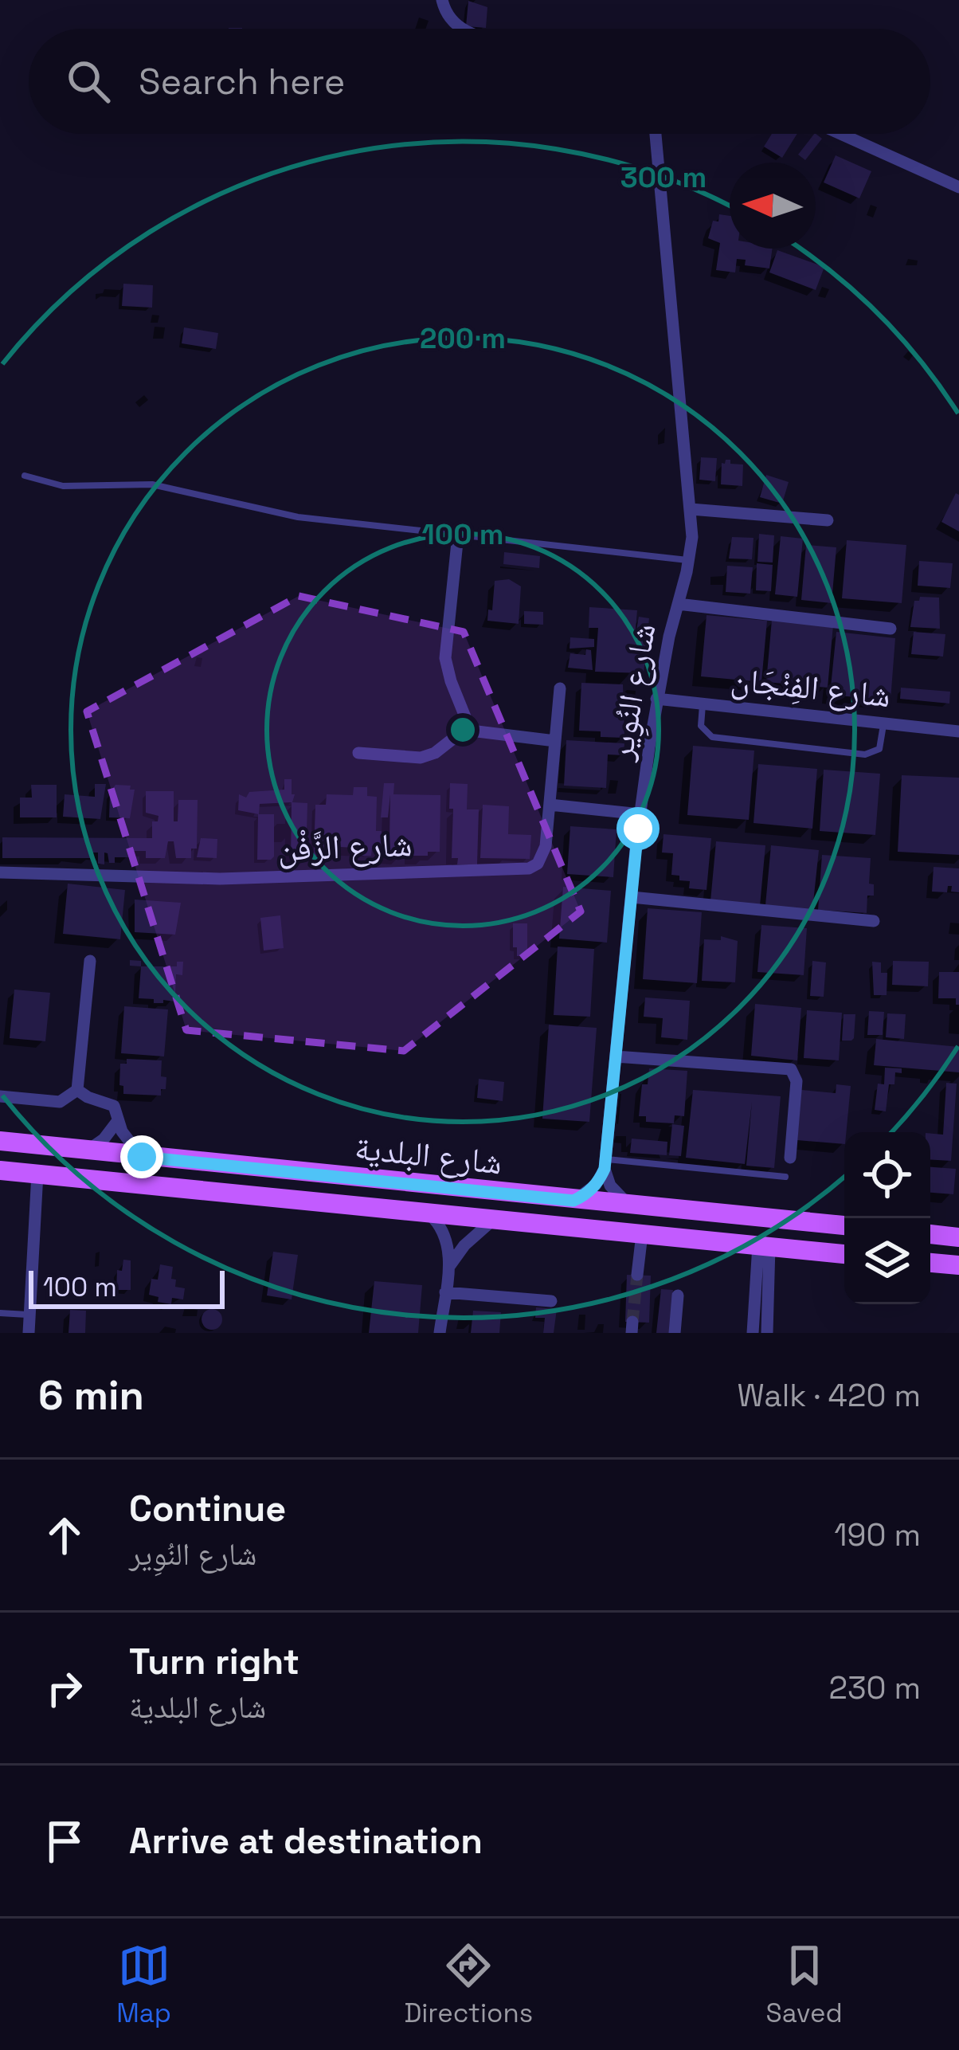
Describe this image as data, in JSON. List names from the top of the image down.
{
  "streets": {
    "main road": ["شارع البلدية"],
    "street": ["شارع الفِنْجَان", "شارع النُوِير", "شارع الزَّفْن"]
  },
  "crossings": [
    ["شارع الفِنْجَان", "شارع النُوِير"]
  ],
  "scale_bar": "100 m",
  "north": "left",
  "page": {
    "search": "Search here",
    "scale": "100 m",
    "heading": ["6 min", "Walk · 420 m"],
    "list": [
      ["Continue", "شارع النُوِير", "190 m"],
      ["Turn right", "شارع البلدية", "230 m"],
      "Arrive at destination"
    ],
    "nav": ["Map", "Directions", "Saved"]
  },
  "rings": ["300 m", "200 m", "100 m"]
}
